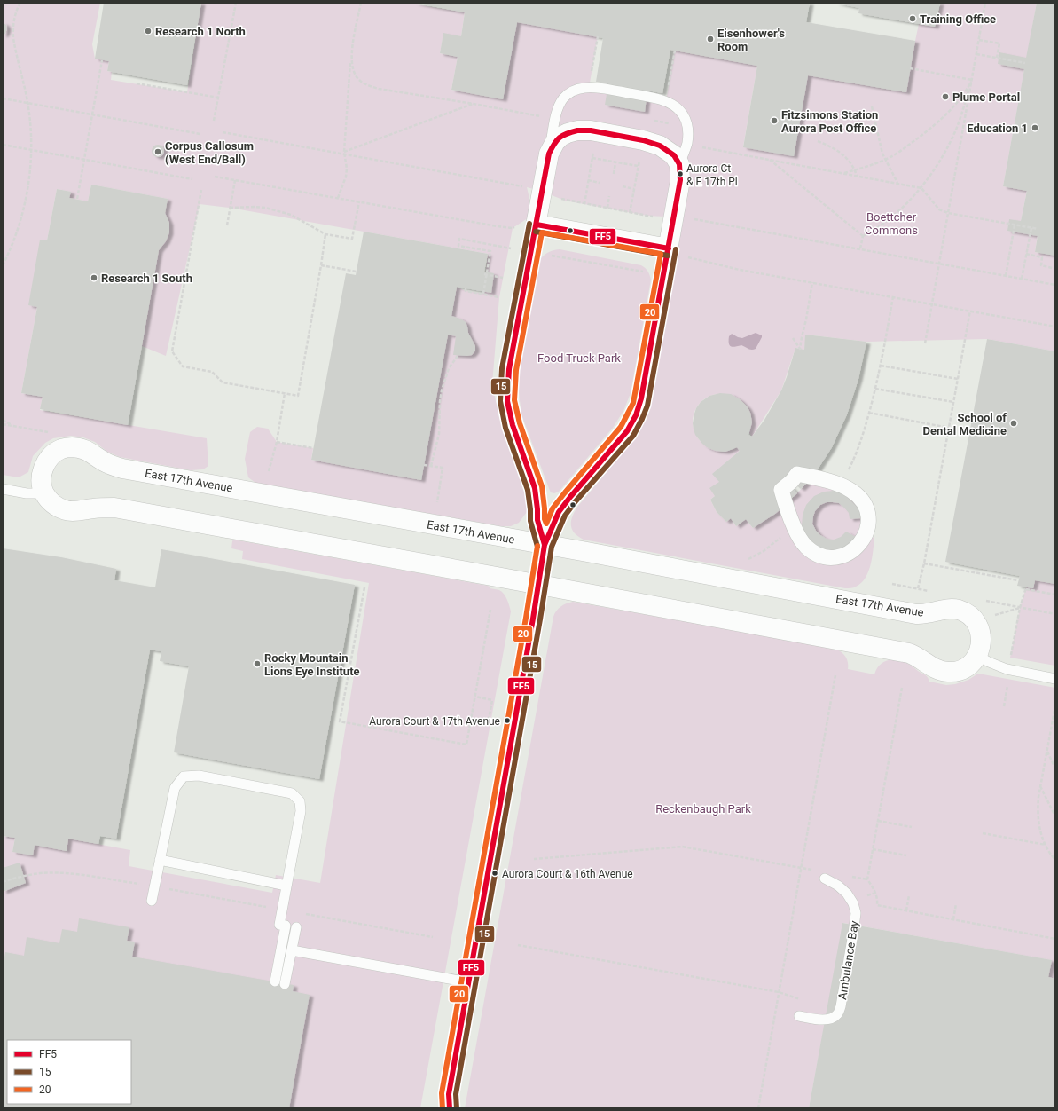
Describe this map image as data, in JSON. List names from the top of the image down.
{
  "streets": {
    "street": ["East 17th Avenue"],
    "lane": ["Ambulance Bay"]
  },
  "parks": ["Boettcher Commons", "Food Truck Park", "Reckenbaugh Park"],
  "places": [
    "Training Office",
    "Research 1 North",
    "Eisenhower's Room",
    "Plume Portal",
    "Fitzsimons Station Aurora Post Office",
    "Education 1",
    "Corpus Callosum (West End/Ball)",
    "Aurora Ct & E 17th Pl",
    "Research 1 South",
    "School of Dental Medicine",
    "Rocky Mountain Lions Eye Institute",
    "Aurora Court & 17th Avenue",
    "Aurora Court & 16th Avenue"
  ],
  "lines": ["transit line FF5", "transit line 15", "transit line 20"],
  "legend": ["FF5", "15", "20"]
}
